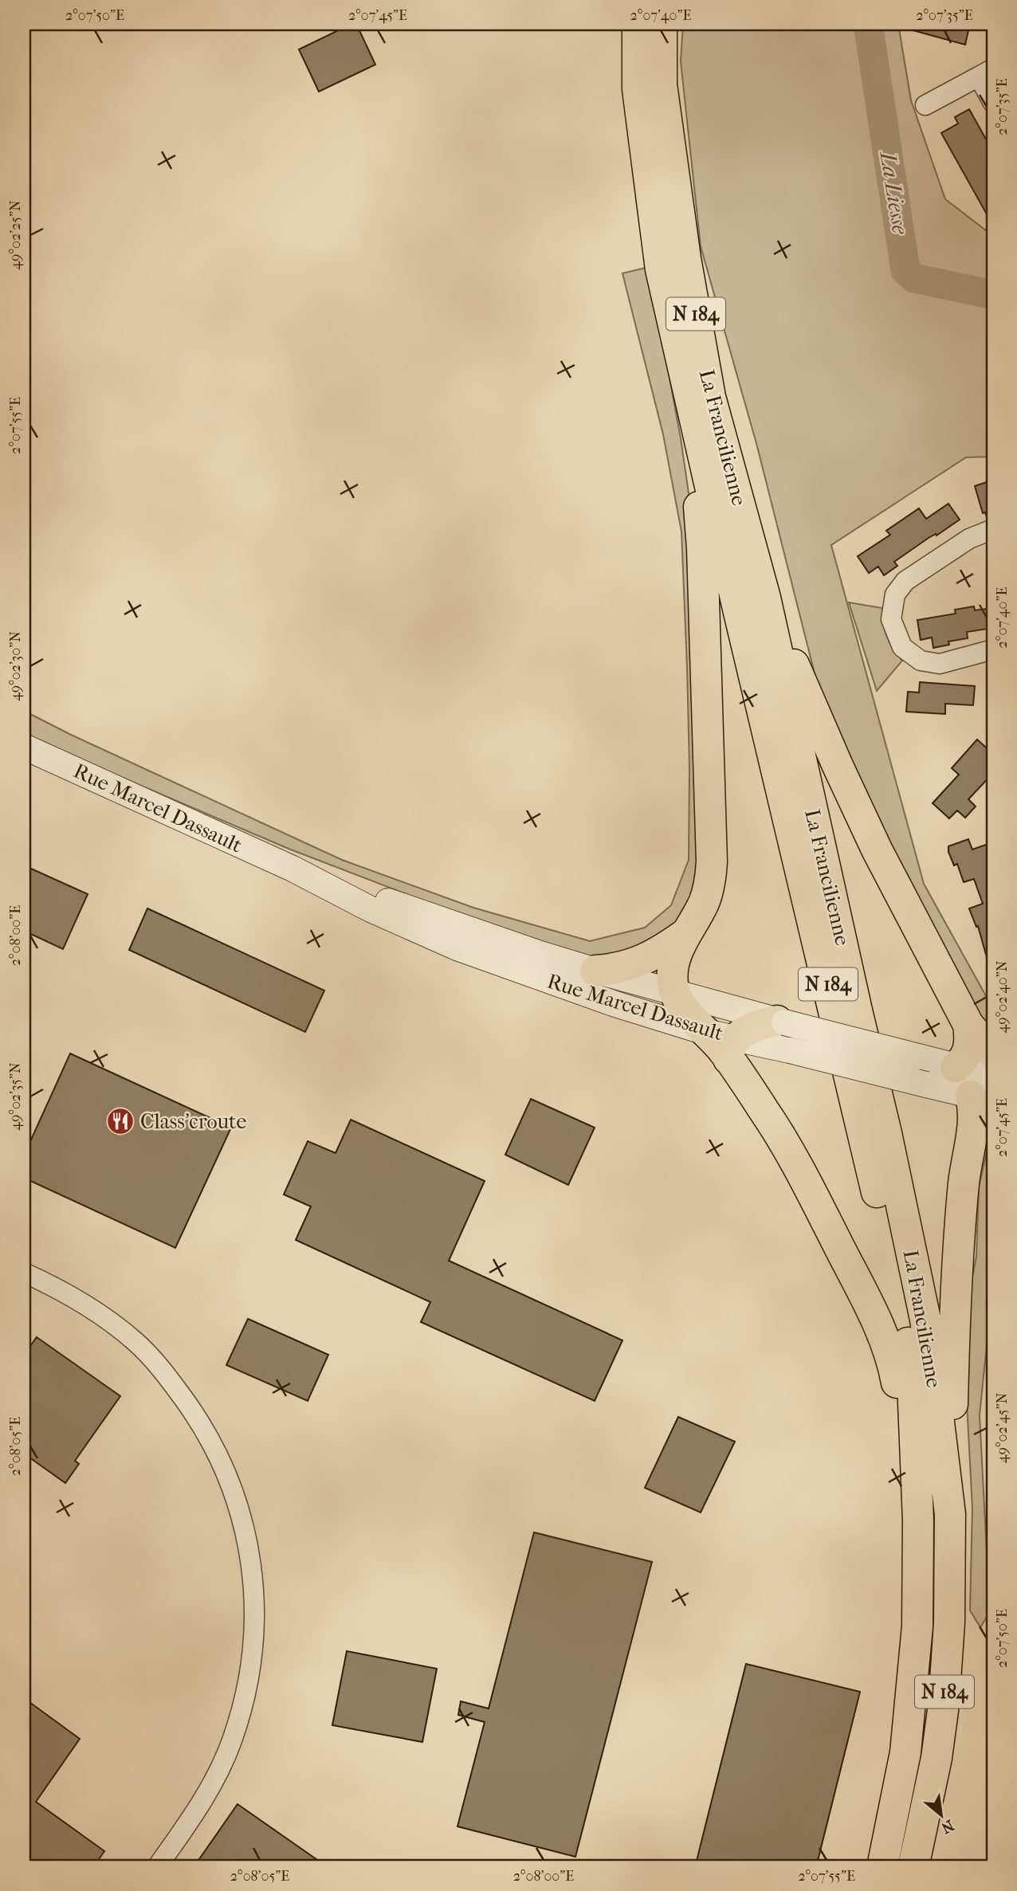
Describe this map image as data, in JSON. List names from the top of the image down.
{
  "streets": {
    "highway": ["N 184", "La Francilienne"],
    "street": ["Rue Marcel Dassault"]
  },
  "water": ["La Liesse"],
  "places": {
    "restaurant": ["Class'croute"]
  },
  "north": "bottom right",
  "coordinates": [
    "2°07'50\"E",
    "2°07'45\"E",
    "2°07'40\"E",
    "2°07'35\"E",
    "49°02'25\"N",
    "2°07'55\"E",
    "49°02'30\"N",
    "2°08'00\"E",
    "49°02'40\"N",
    "49°02'35\"N",
    "49°02'45\"N",
    "2°08'05\"E"
  ]
}
